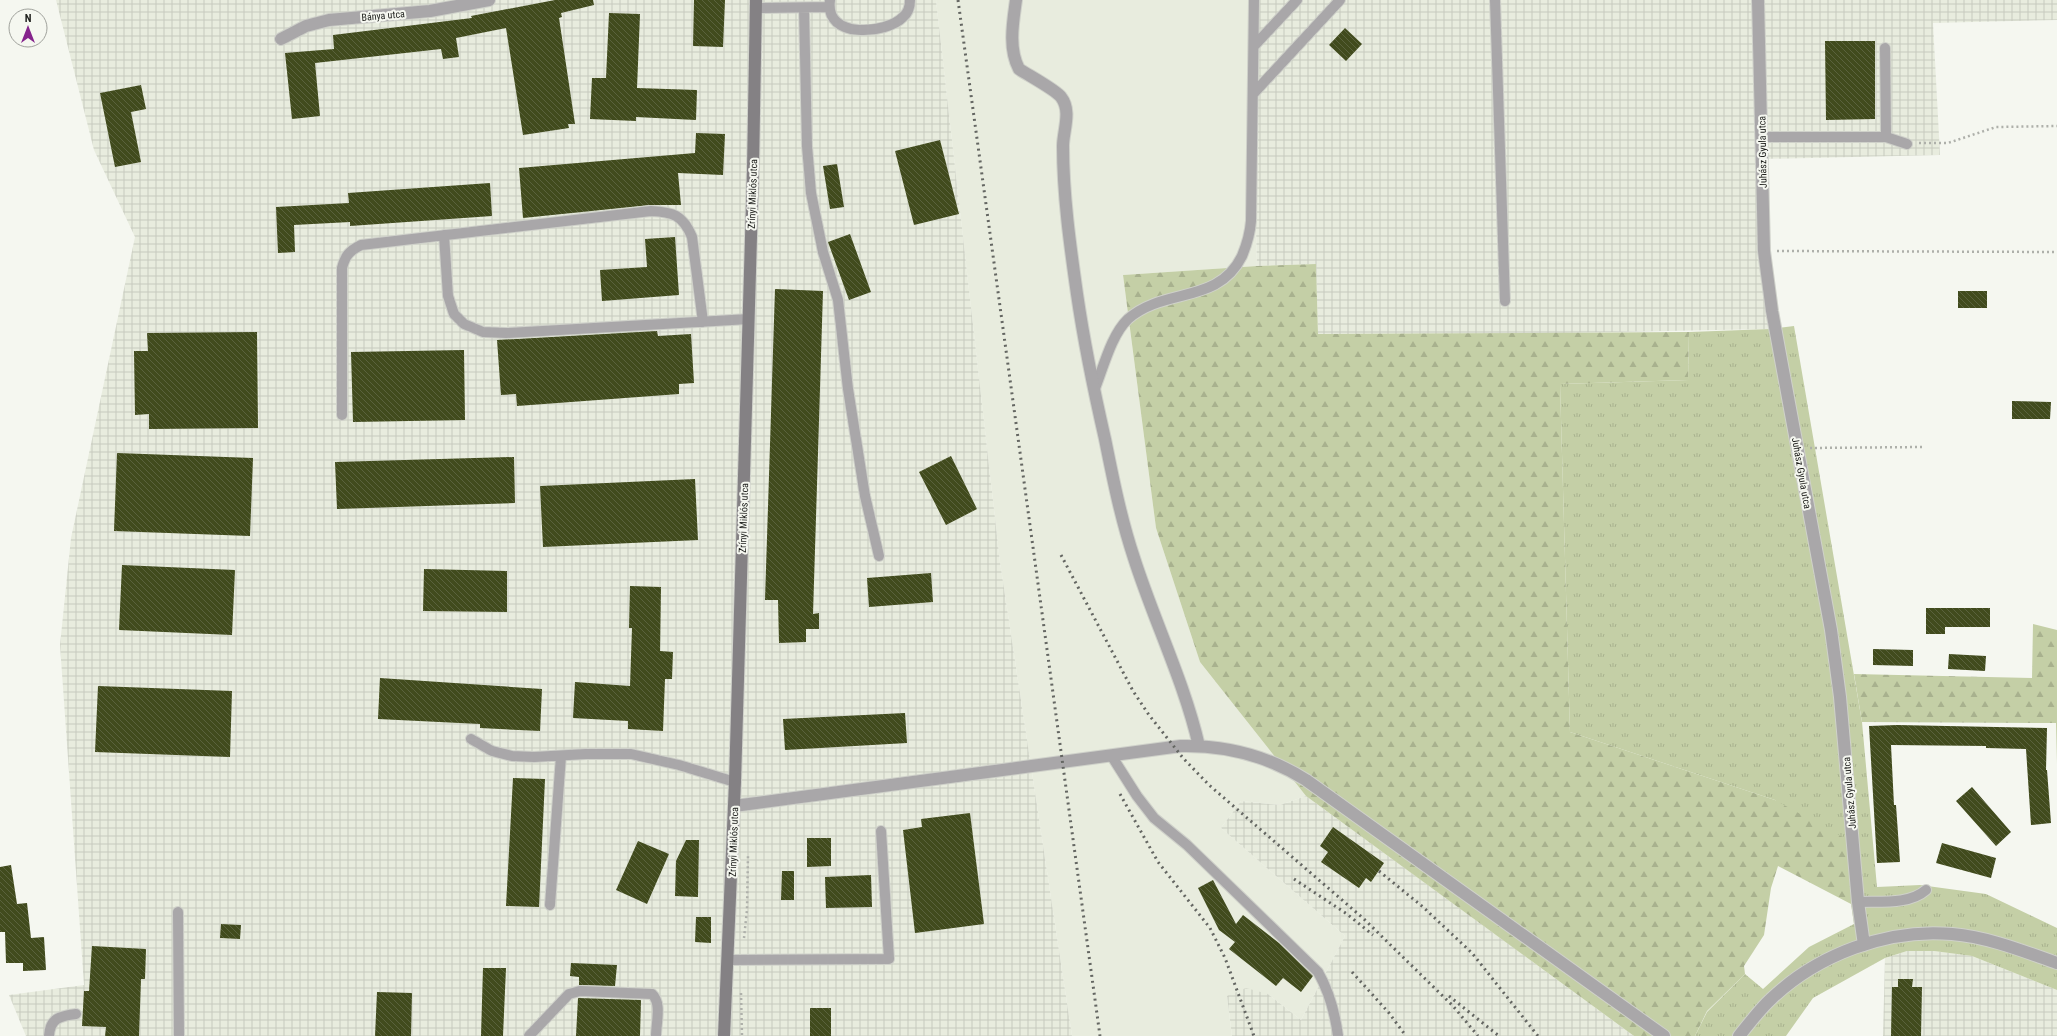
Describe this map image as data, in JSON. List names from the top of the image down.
{
  "streets": {
    "main road": ["Zrínyi Miklós utca"],
    "street": ["Bánya utca", "Juhász Gyula utca"]
  },
  "north": "top"
}
